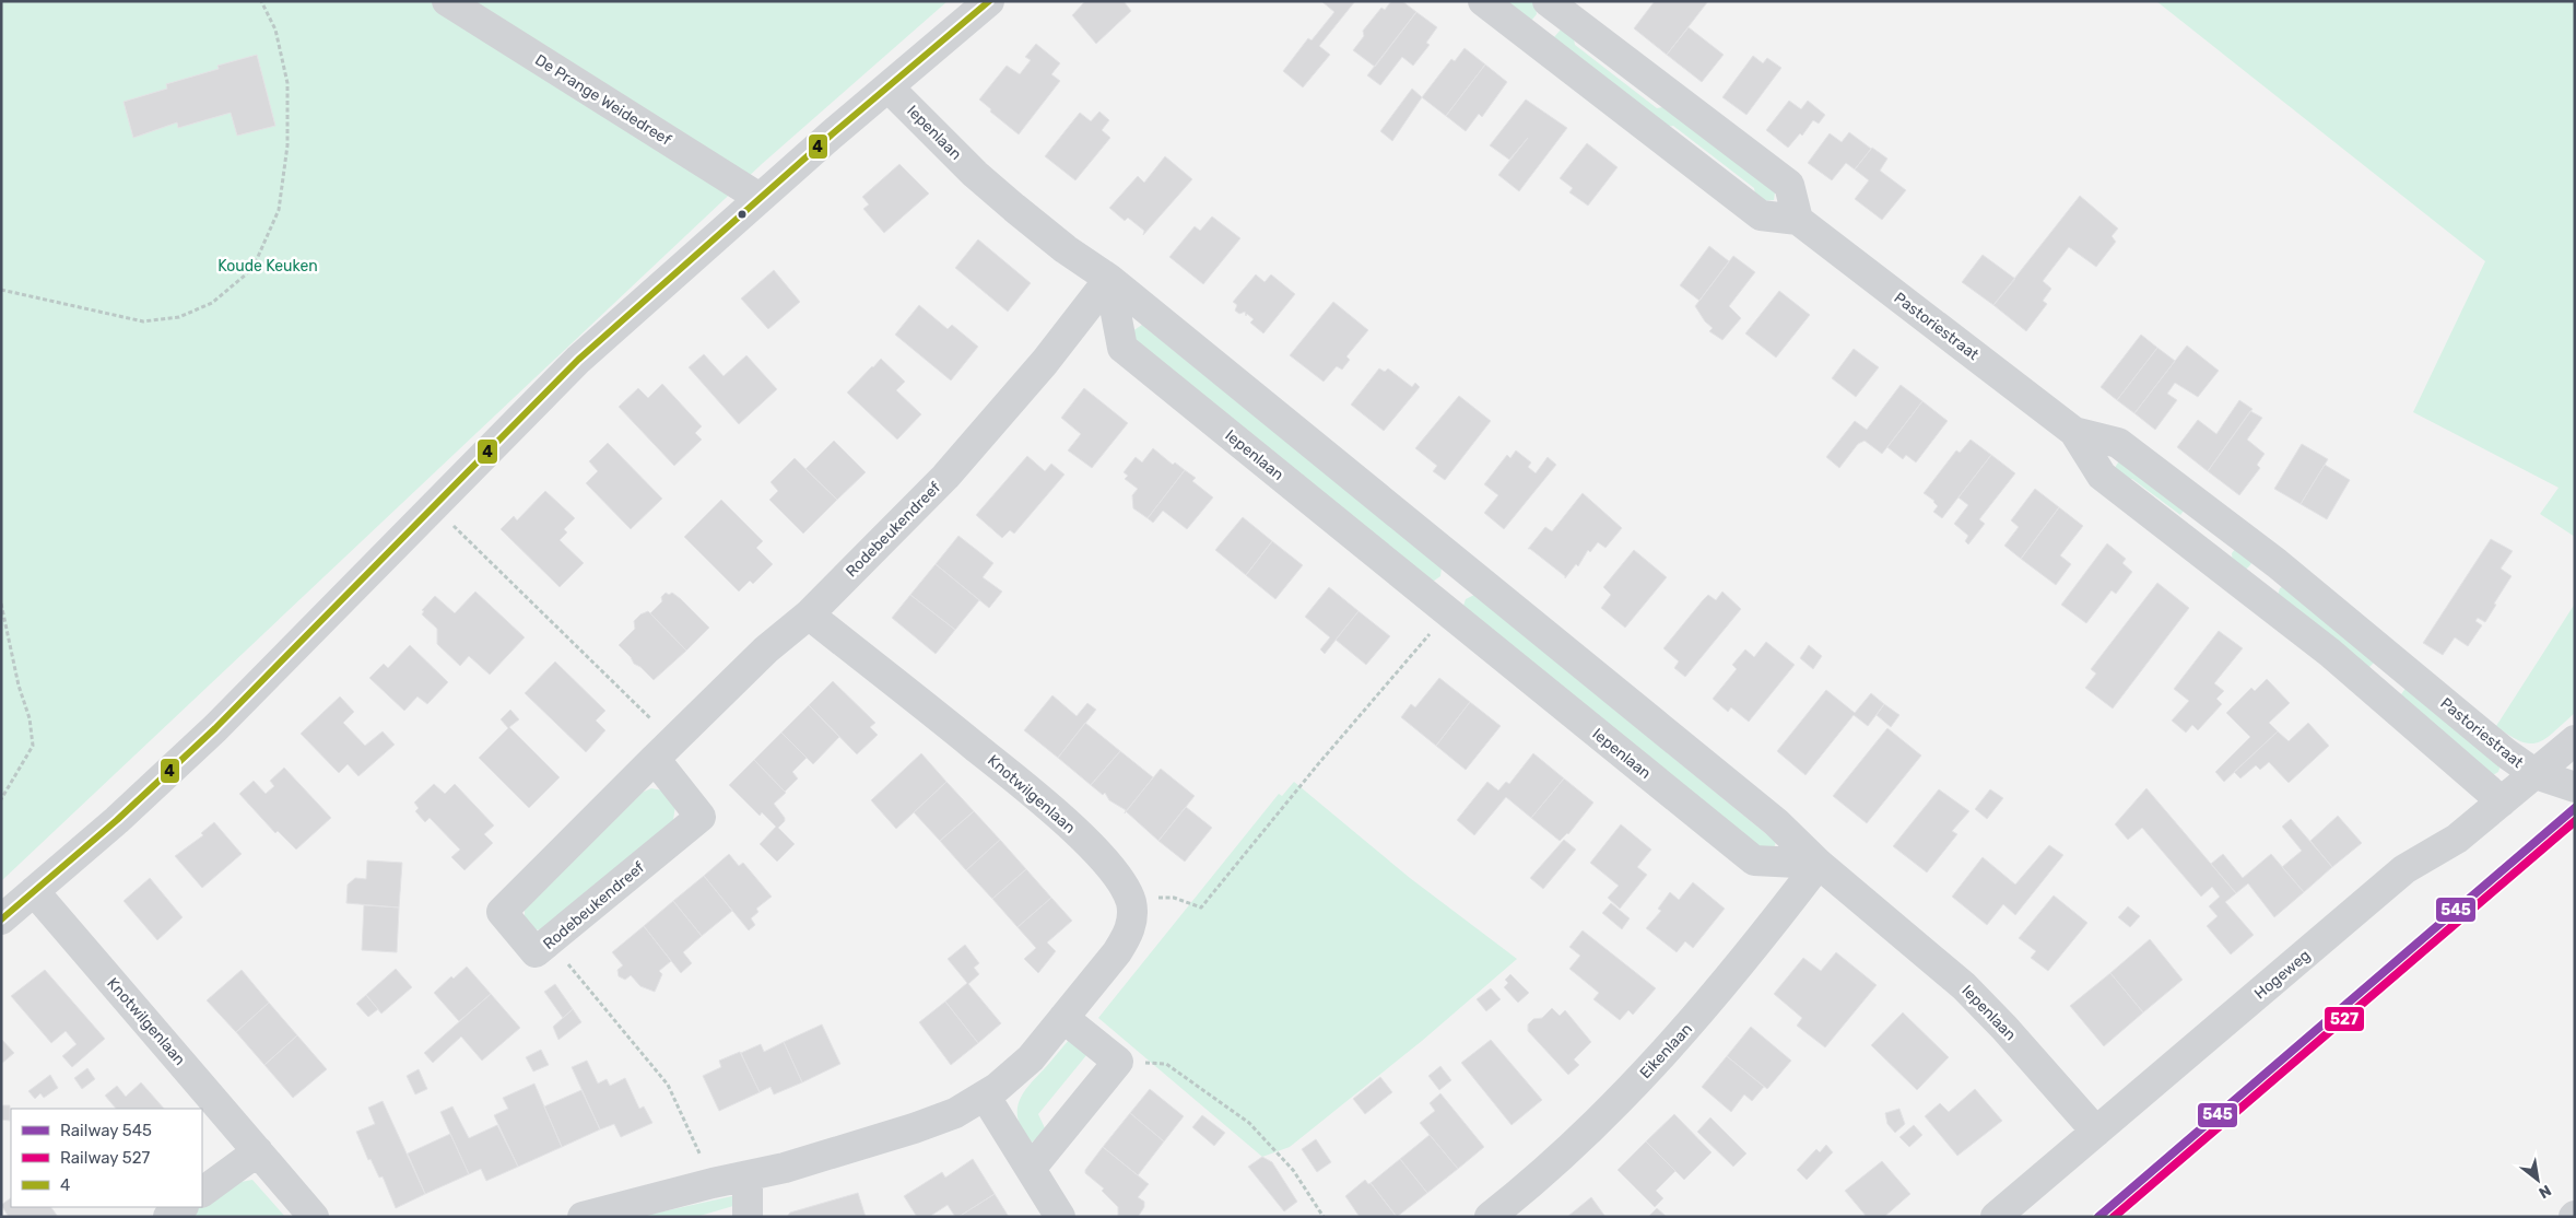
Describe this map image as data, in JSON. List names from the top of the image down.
{
  "streets": {
    "street": [
      "De Prange Weidedreef",
      "Iepenlaan",
      "Pastoriestraat",
      "Rodebeukendreef",
      "Knotwilgenlaan",
      "Hogeweg",
      "Eikenlaan"
    ]
  },
  "crossings": [
    ["Iepenlaan", "Rodebeukendreef"],
    ["Iepenlaan", "Hogeweg"],
    ["Iepenlaan", "Eikenlaan"],
    ["Pastoriestraat", "Hogeweg"],
    ["Rodebeukendreef", "Knotwilgenlaan"]
  ],
  "parks": ["Koude Keuken"],
  "lines": ["transit line 4", "rail line 545", "rail line 527"],
  "legend": ["Railway 545", "Railway 527", "4"],
  "north": "bottom right"
}
